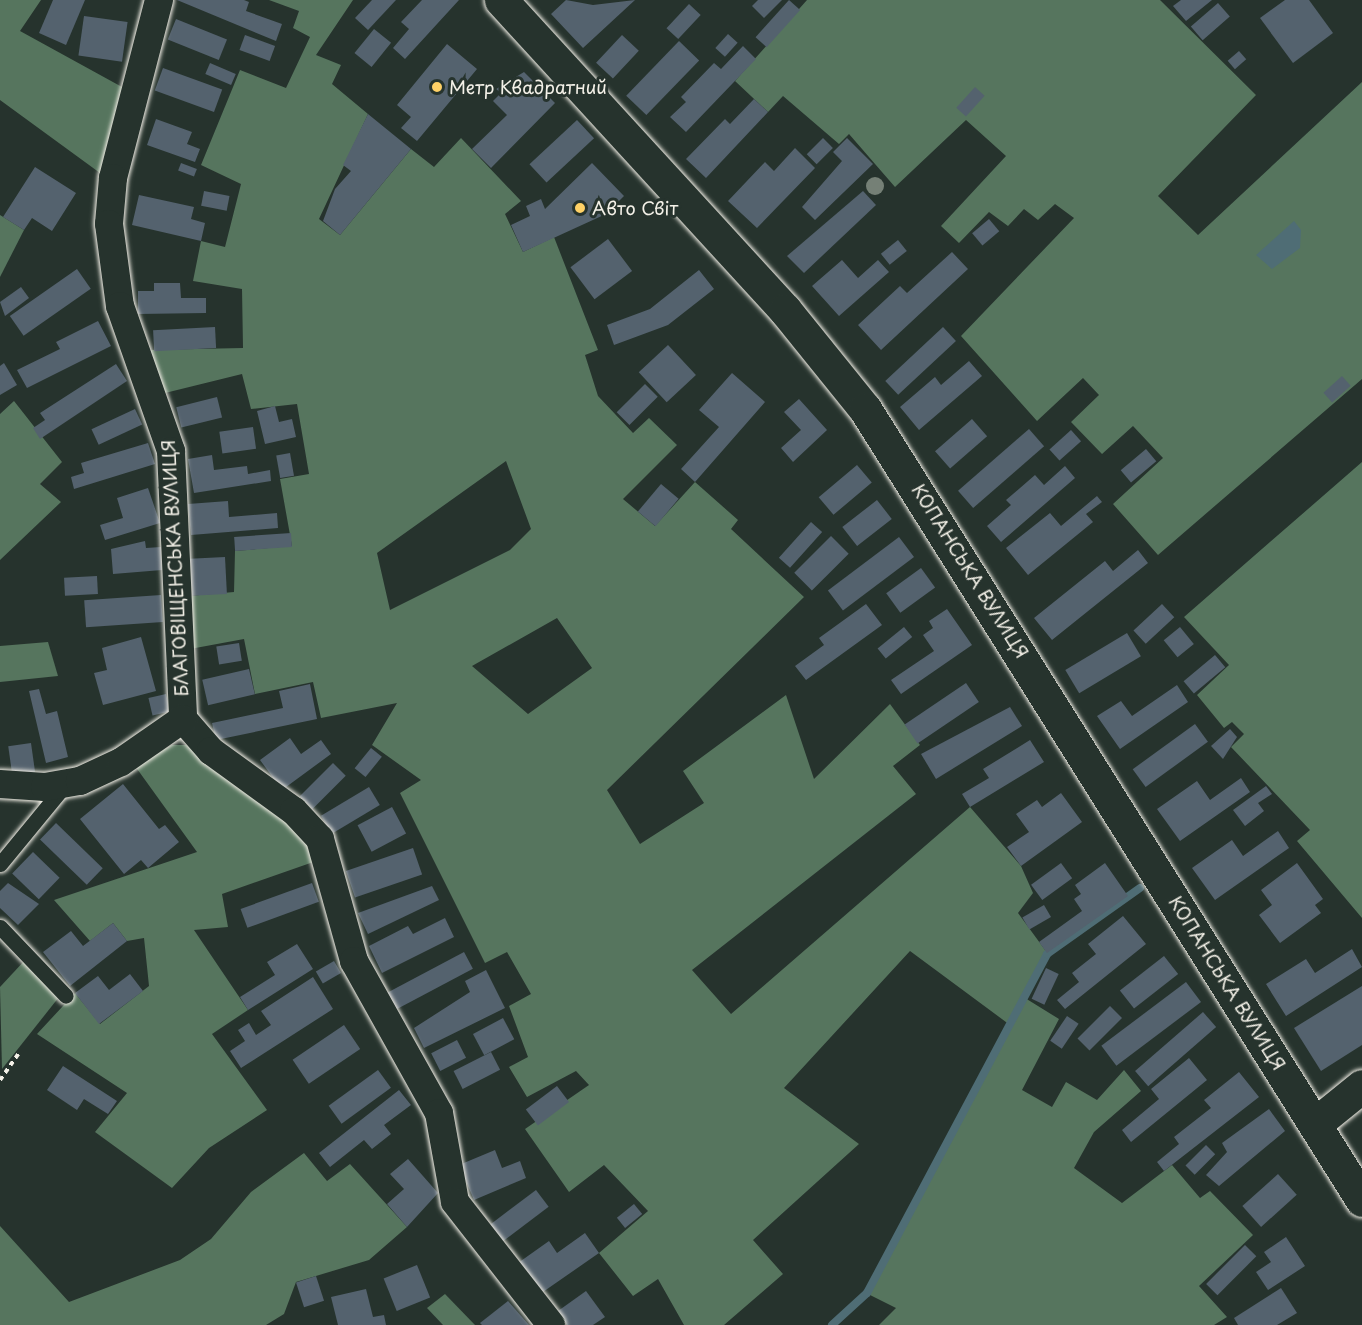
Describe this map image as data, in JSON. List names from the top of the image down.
{
  "streets": {
    "main road": ["КОПАНСЬКА ВУЛИЦЯ"],
    "street": ["БЛАГОВІЩЕНСЬКА ВУЛИЦЯ"]
  },
  "places": ["Метр Квадратний", "Авто Світ"]
}
